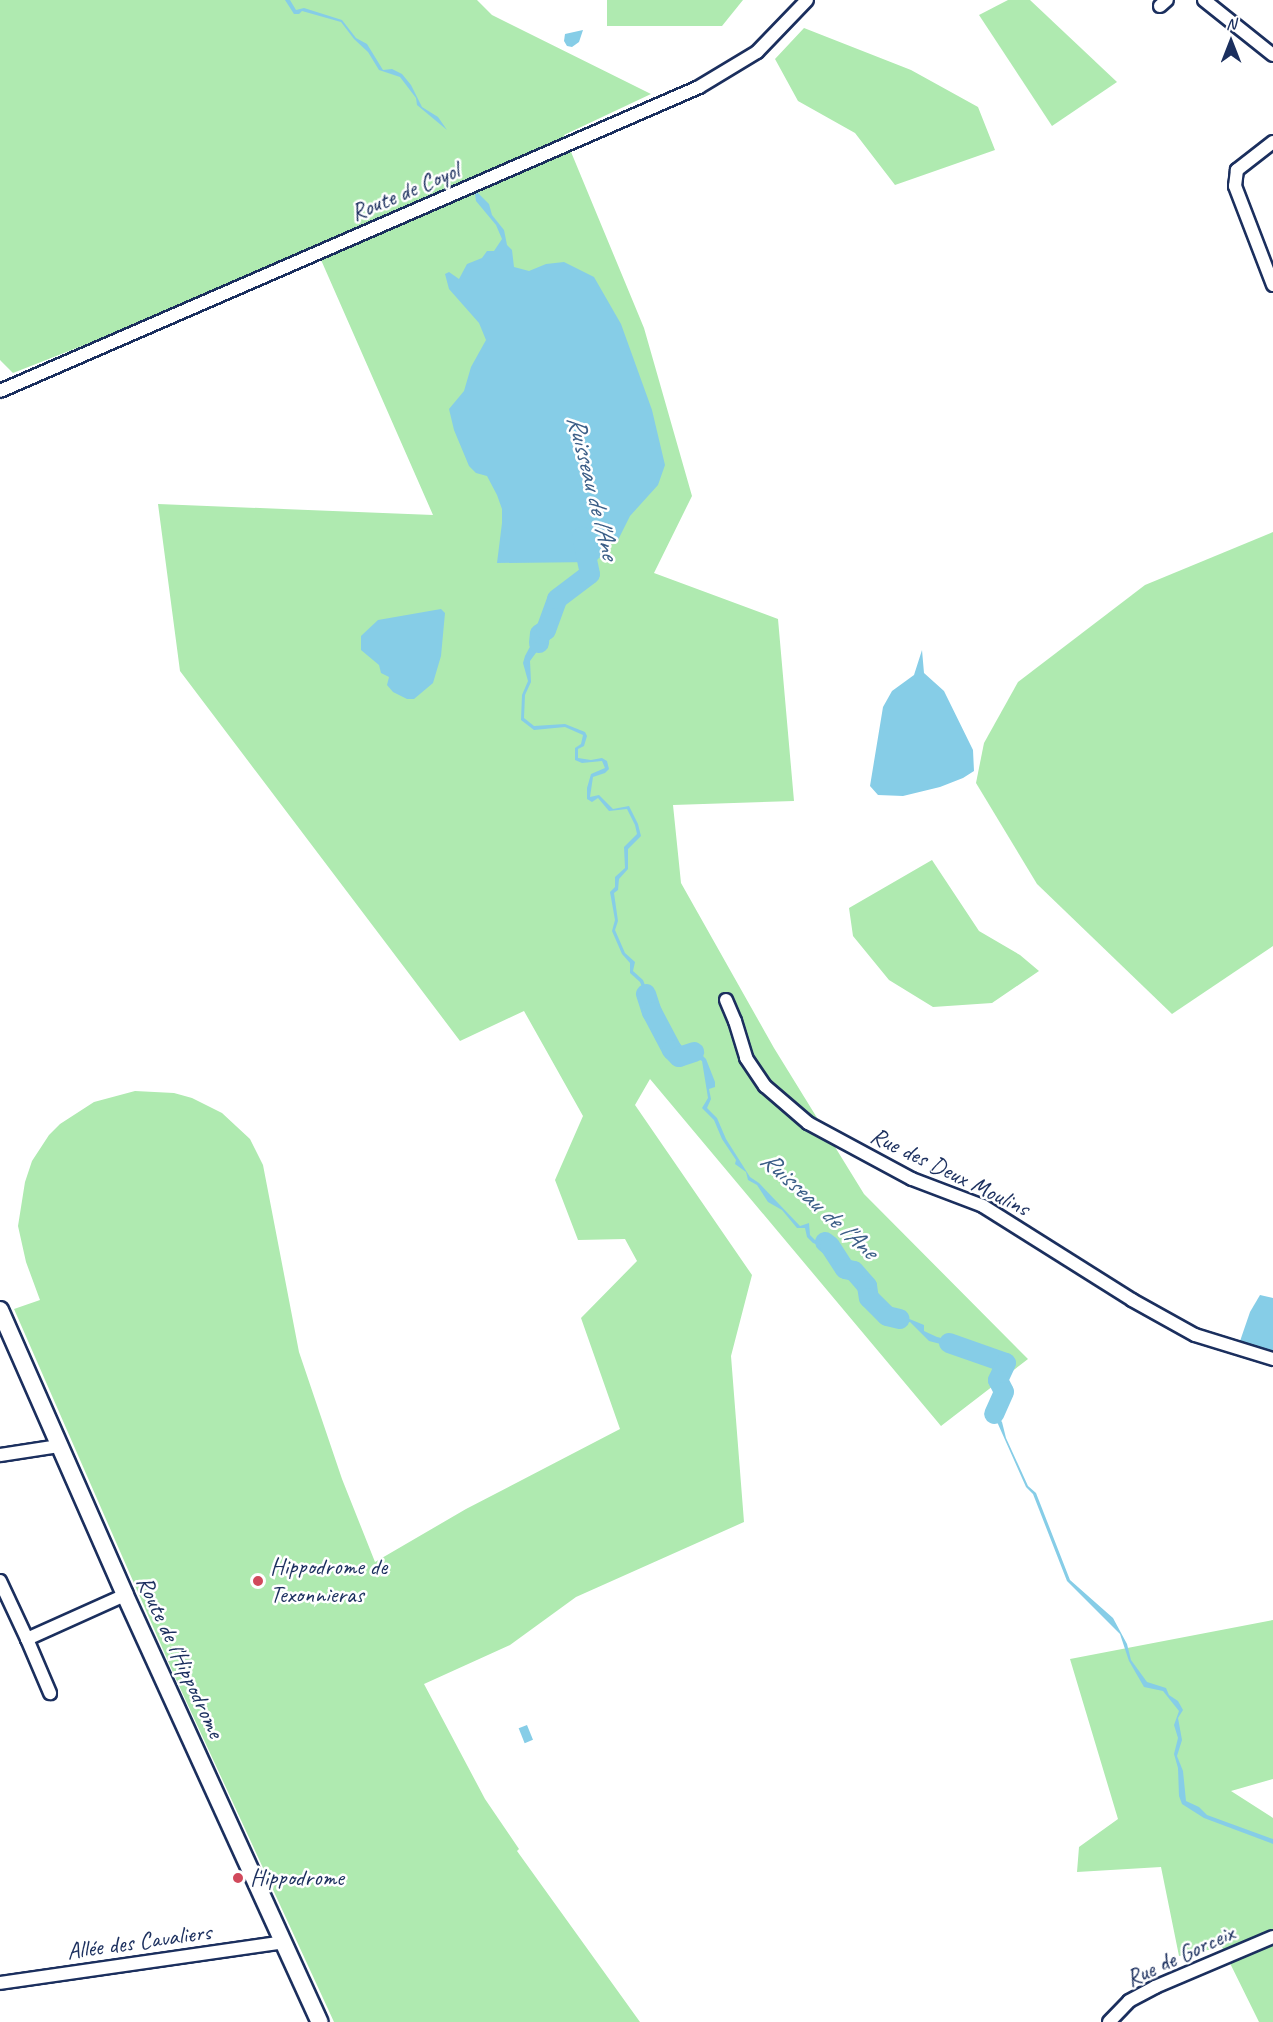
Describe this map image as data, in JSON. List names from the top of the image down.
{
  "streets": {
    "main road": ["Route de l'Hippodrome"],
    "street": [
      "Route de Coyol",
      "Rue des Deux Moulins",
      "Allée des Cavaliers",
      "Rue de Gorceix"
    ]
  },
  "crossings": [
    ["Route de l'Hippodrome", "Allée des Cavaliers"]
  ],
  "water": ["Ruisseau de l'Ane"],
  "places": ["Hippodrome de Texonnieras", "Hippodrome"],
  "north": "top"
}
